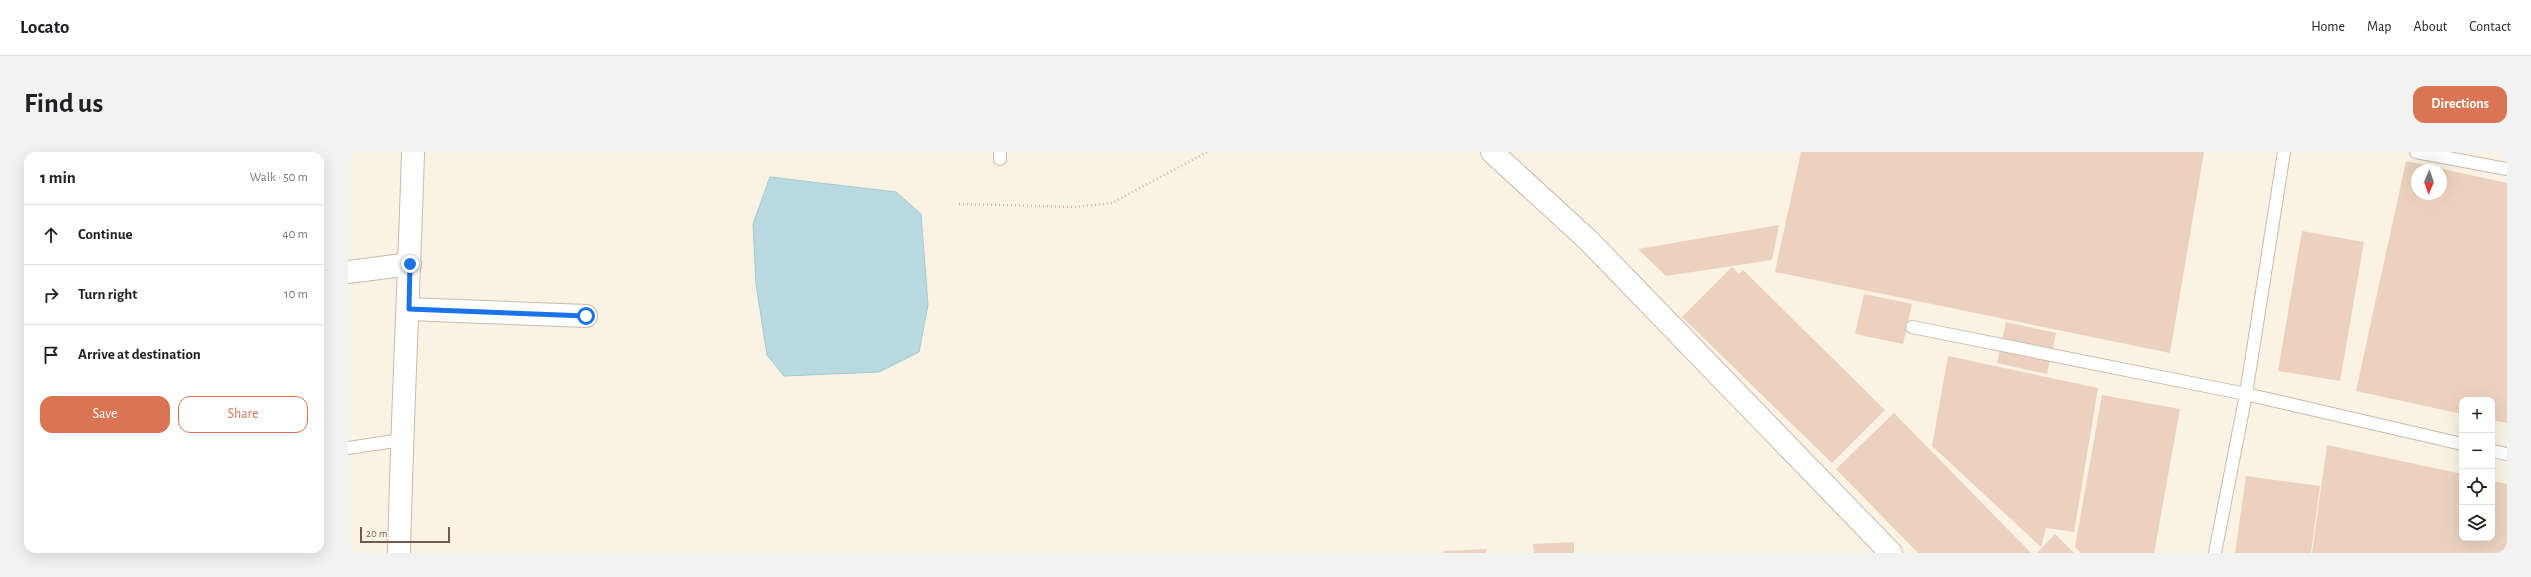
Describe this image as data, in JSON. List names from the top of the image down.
{
  "scale_bar": "20 m",
  "north": "bottom",
  "page": {
    "header": "Locato",
    "nav": [
      "Home",
      "Map",
      "About",
      "Contact"
    ],
    "buttons": [
      "Directions",
      ["Save", "Share"]
    ],
    "title": "Find us",
    "heading": ["1 min", "Walk · 50 m"],
    "list": [
      ["Continue", "40 m"],
      ["Turn right", "10 m"],
      "Arrive at destination"
    ],
    "map_buttons": ["+", "−"],
    "scale": "20 m"
  }
}
